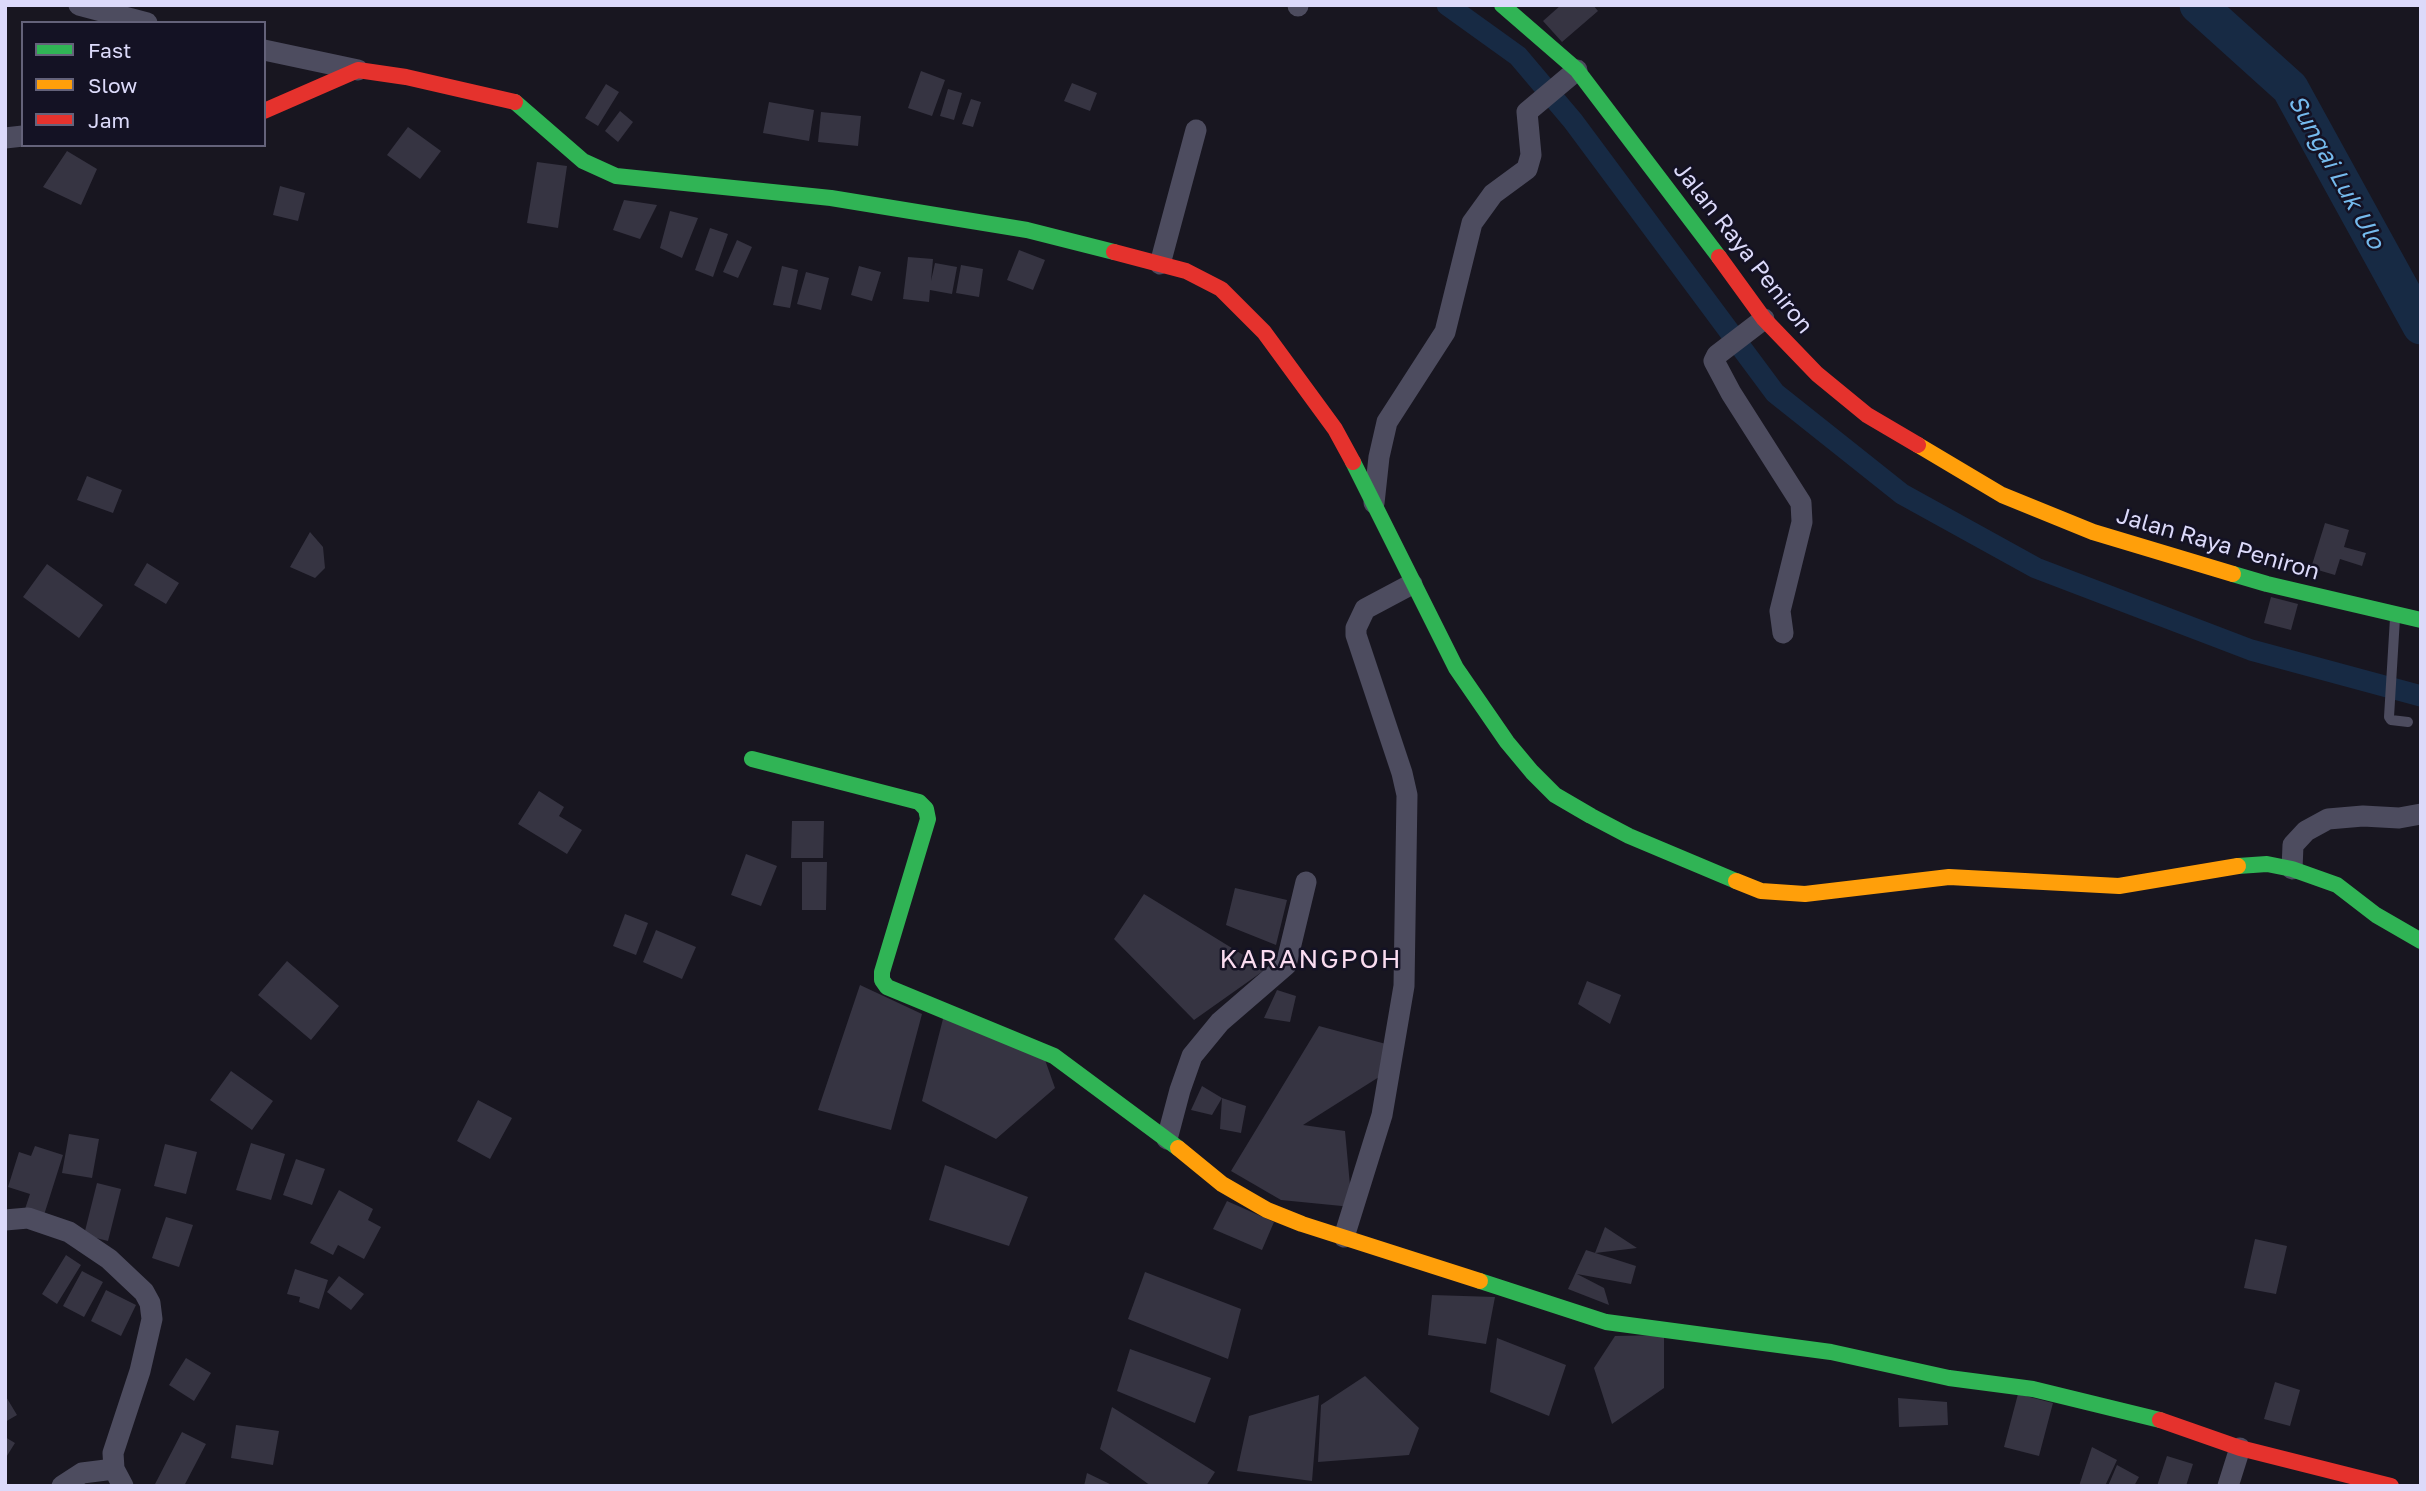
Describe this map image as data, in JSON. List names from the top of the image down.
{
  "streets": {
    "street": ["Jalan Raya Peniron"]
  },
  "districts": ["KARANGPOH"],
  "water": ["Sungai Luk Ulo"],
  "legend": ["Fast", "Slow", "Jam"]
}
